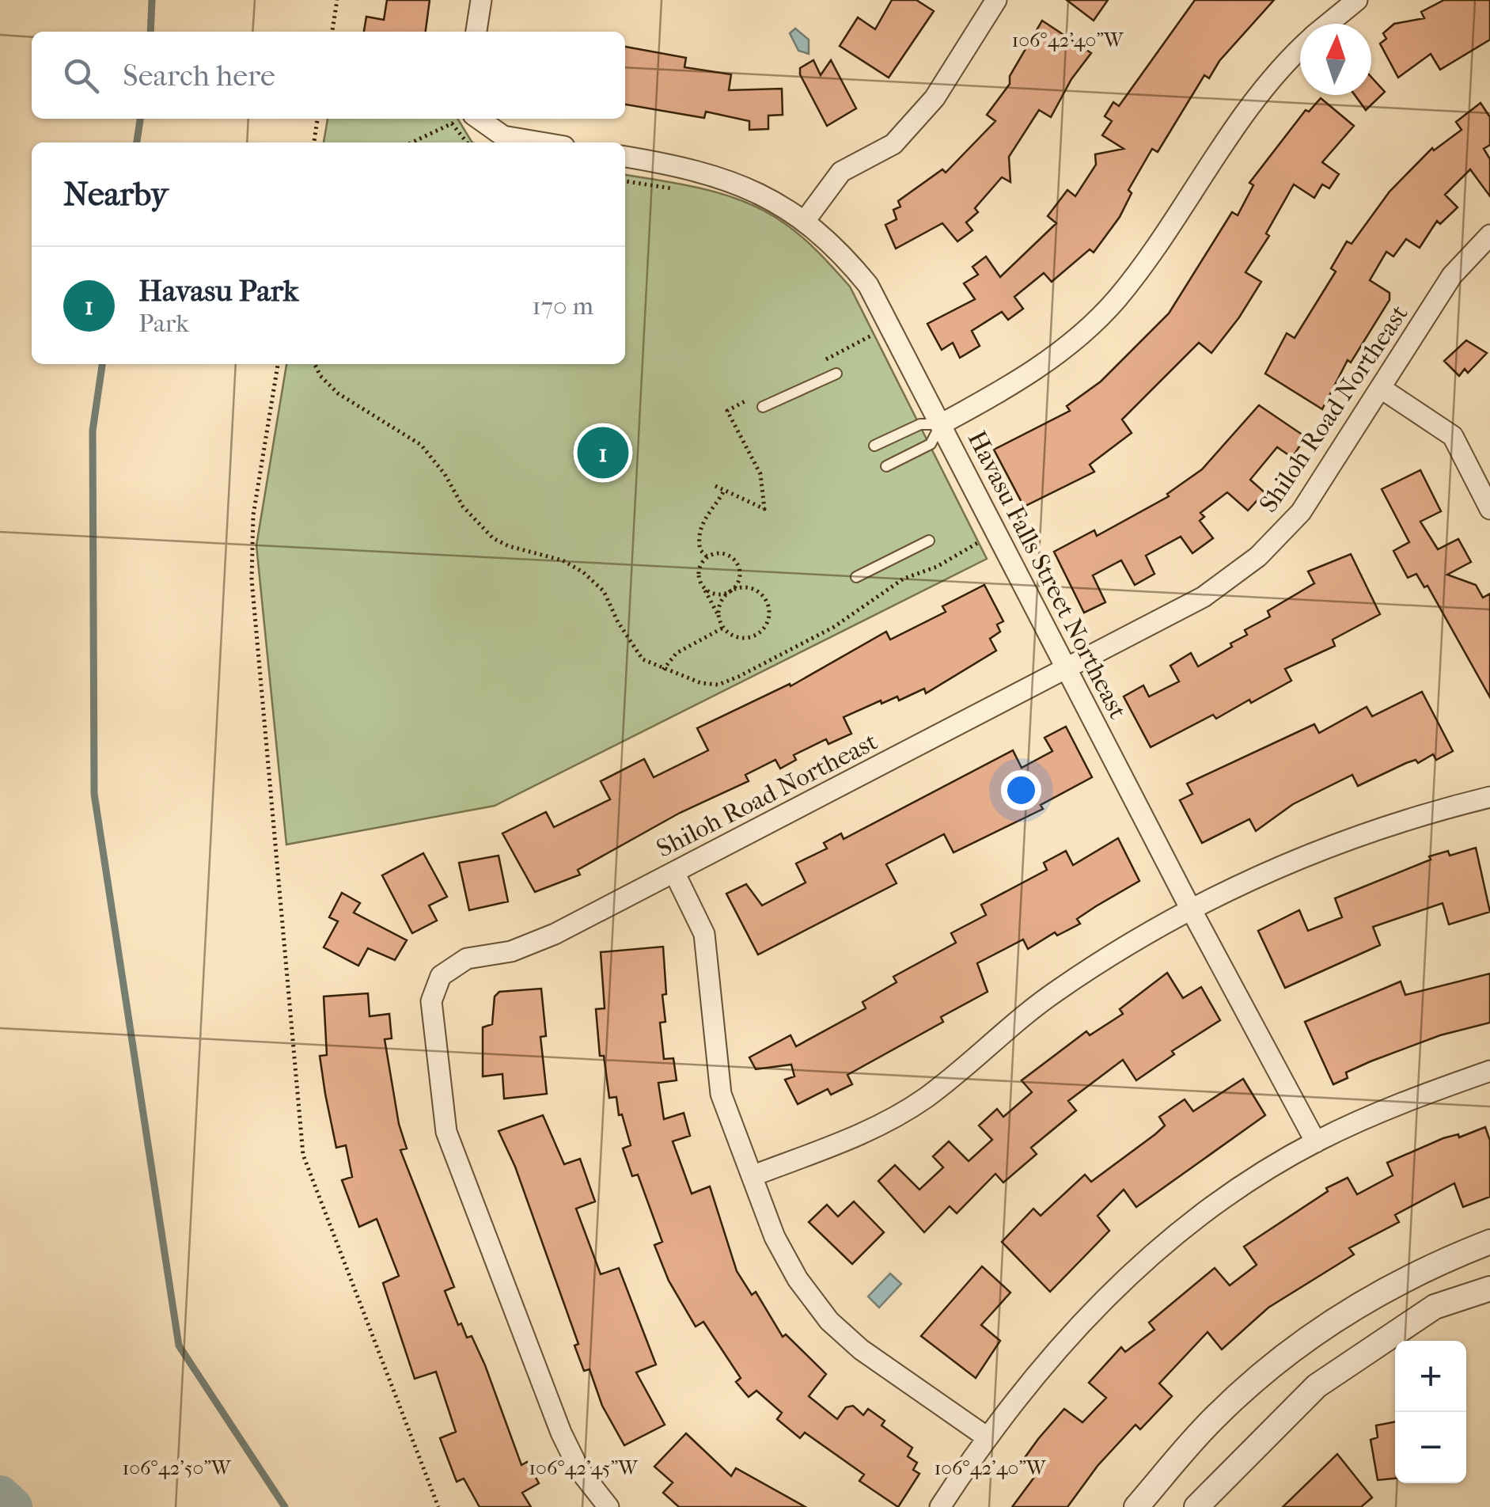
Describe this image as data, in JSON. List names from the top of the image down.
{
  "streets": {
    "street": ["Shiloh Road Northeast", "Havasu Falls Street Northeast"]
  },
  "crossings": [
    ["Shiloh Road Northeast", "Havasu Falls Street Northeast"]
  ],
  "north": "top",
  "page": {
    "search": "Search here",
    "heading": "Nearby",
    "list": [
      {
        "mark": "1",
        "name": "Havasu Park",
        "note": "Park",
        "value": "170 m"
      }
    ],
    "pins": "1",
    "map_buttons": ["+", "−"]
  },
  "coordinates": ["106°42'40\"W", "106°42'50\"W", "106°42'45\"W"]
}
